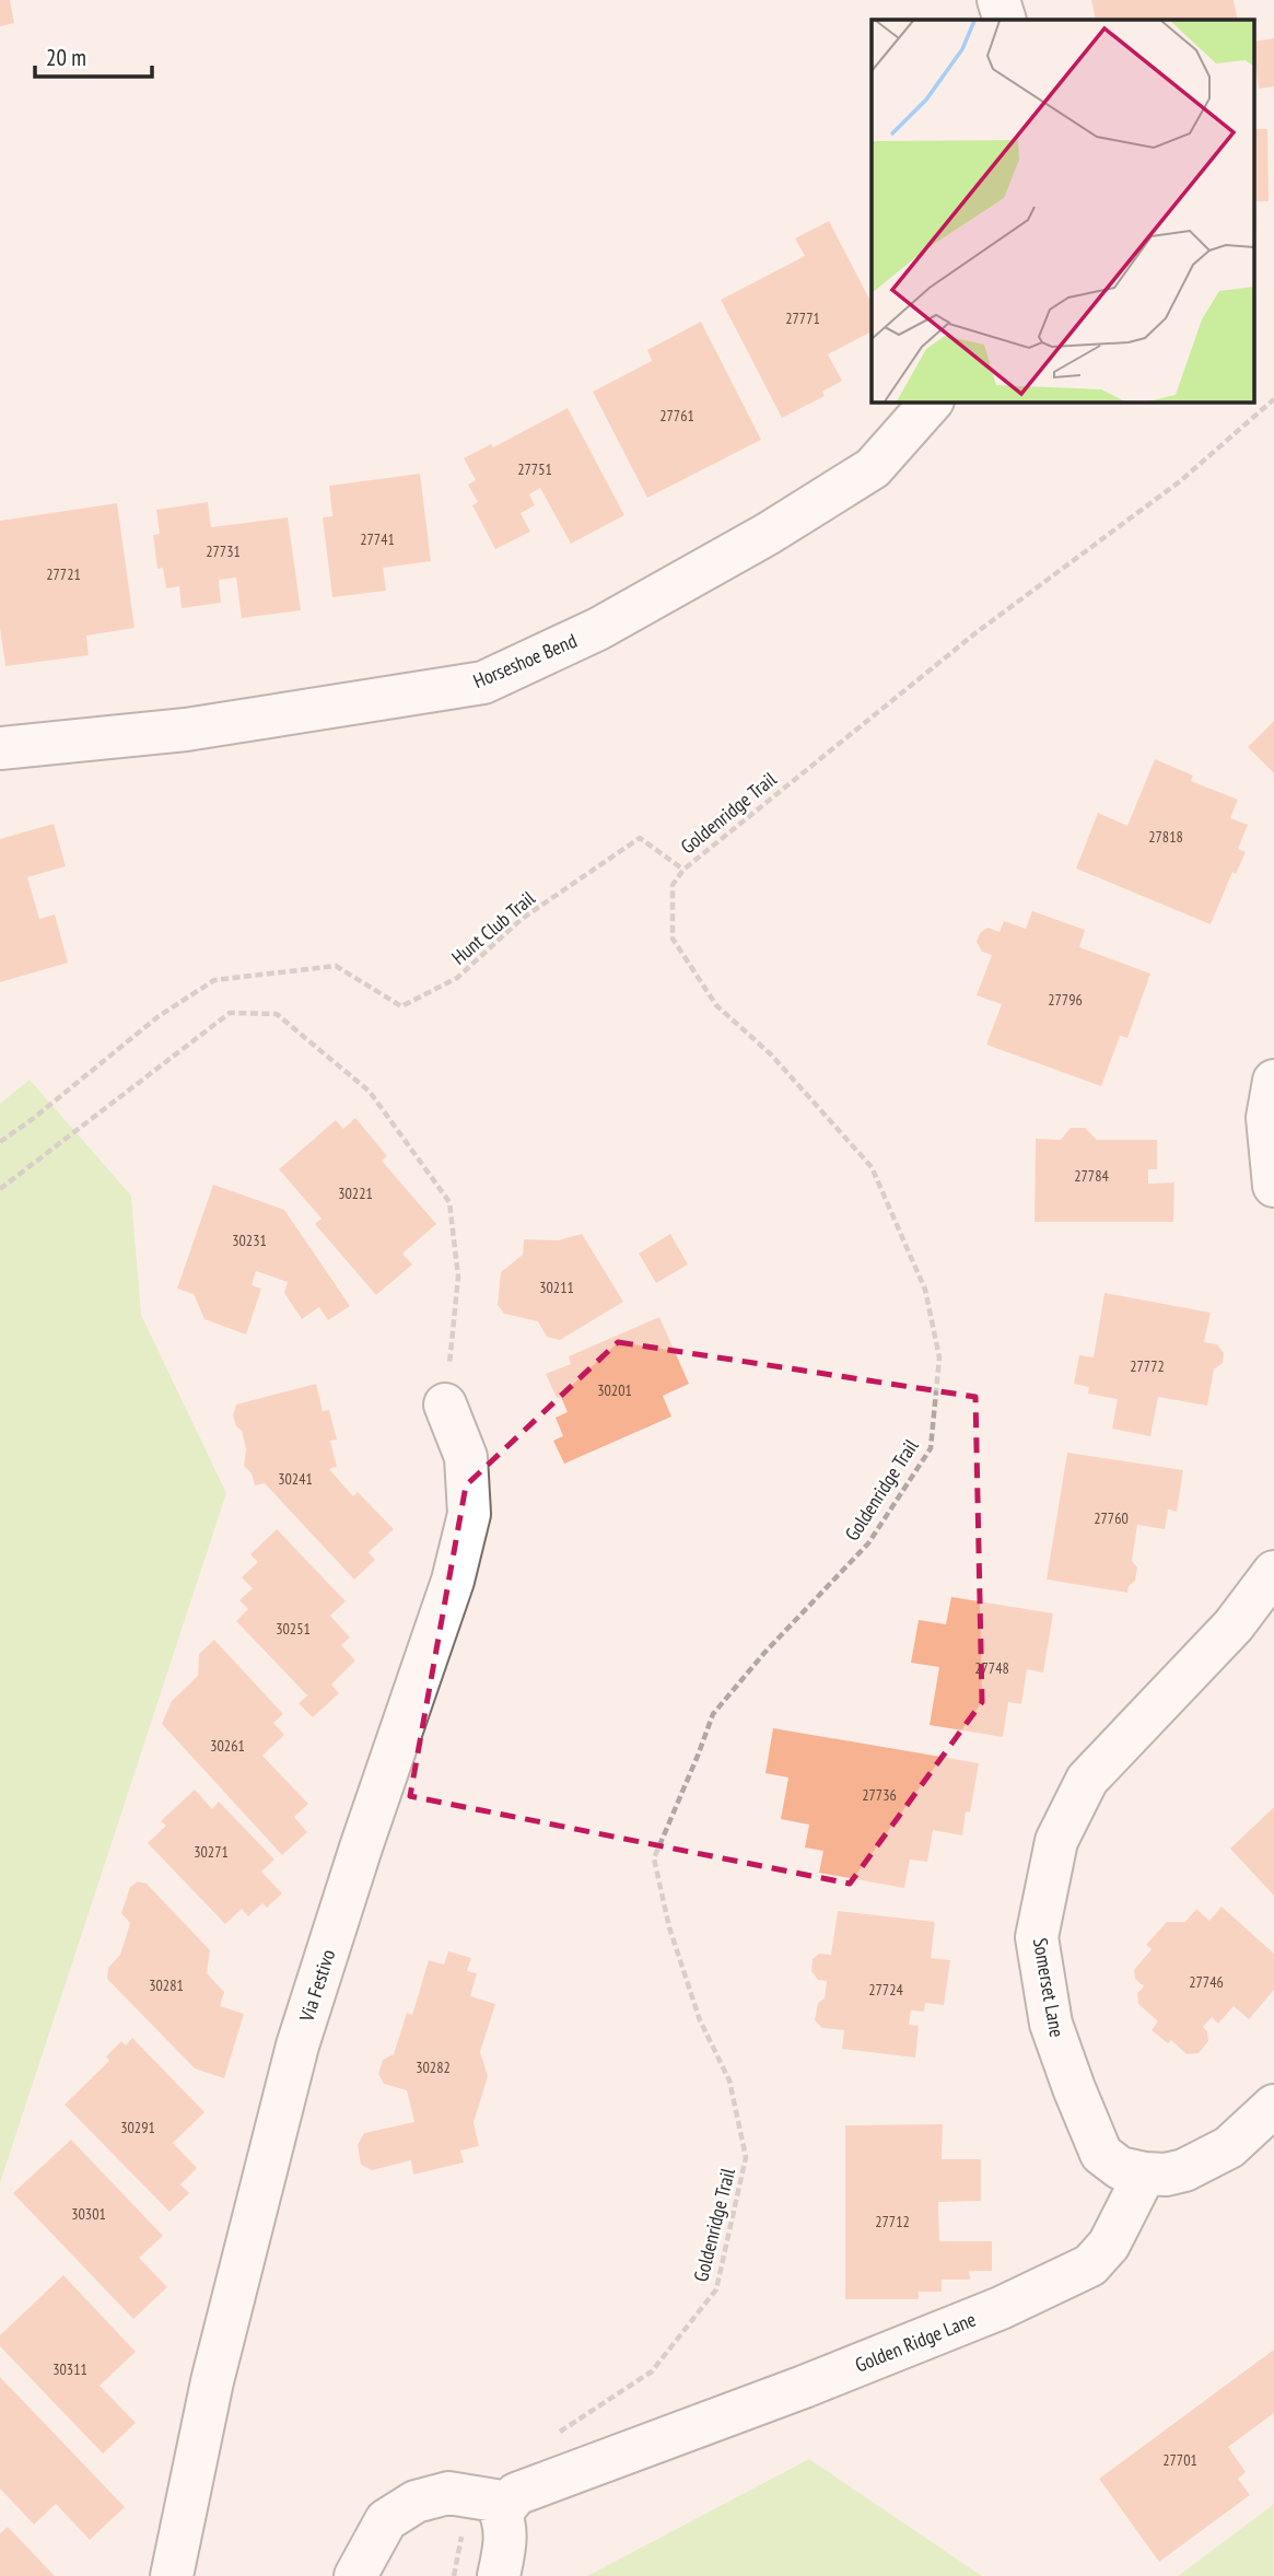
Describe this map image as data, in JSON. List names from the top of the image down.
{
  "streets": {
    "street": [
      "Horseshoe Bend",
      "Via Festivo",
      "Somerset Lane",
      "Golden Ridge Lane"
    ],
    "path": ["Goldenridge Trail", "Hunt Club Trail"]
  },
  "crossings": [
    ["Goldenridge Trail", "Hunt Club Trail"],
    ["Somerset Lane", "Golden Ridge Lane"]
  ],
  "house_numbers": [
    "27771",
    "27761",
    "27751",
    "27741",
    "27731",
    "27721",
    "27818",
    "27796",
    "27784",
    "30221",
    "30231",
    "30211",
    "27772",
    "30201",
    "30241",
    "27760",
    "30251",
    "27748",
    "30261",
    "27736",
    "30271",
    "27746",
    "30281",
    "27724",
    "30282",
    "30291",
    "30301",
    "27712",
    "30311",
    "27701"
  ],
  "scale_bar": "20 m"
}
